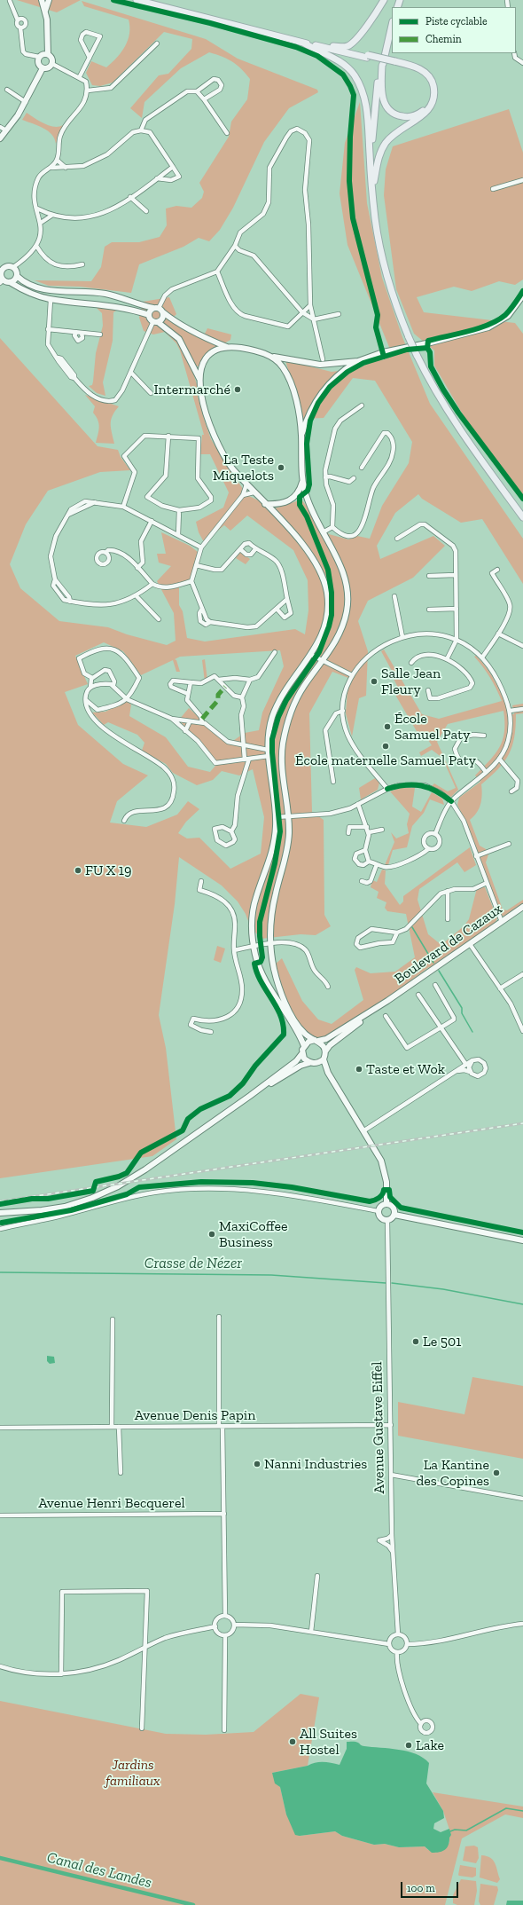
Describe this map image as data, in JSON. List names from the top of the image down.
{
  "streets": {
    "main road": ["Boulevard de Cazaux"],
    "street": ["Avenue Denis Papin", "Avenue Gustave Eiffel", "Avenue Henri Becquerel"]
  },
  "crossings": [
    ["Avenue Denis Papin", "Avenue Gustave Eiffel"]
  ],
  "water": ["Crasse de Nézer", "Canal des Landes"],
  "parks": ["Jardins familiaux"],
  "places": [
    "Intermarché",
    "La Teste Miquelots",
    "Salle Jean Fleury",
    "École Samuel Paty",
    "École maternelle Samuel Paty",
    "FU X 19",
    "Taste et Wok",
    "MaxiCoffee Business",
    "Le 501",
    "Nanni Industries",
    "La Kantine des Copines",
    "All Suites Hostel",
    "Lake"
  ],
  "legend": ["Piste cyclable", "Chemin"],
  "scale_bar": "100 m"
}
